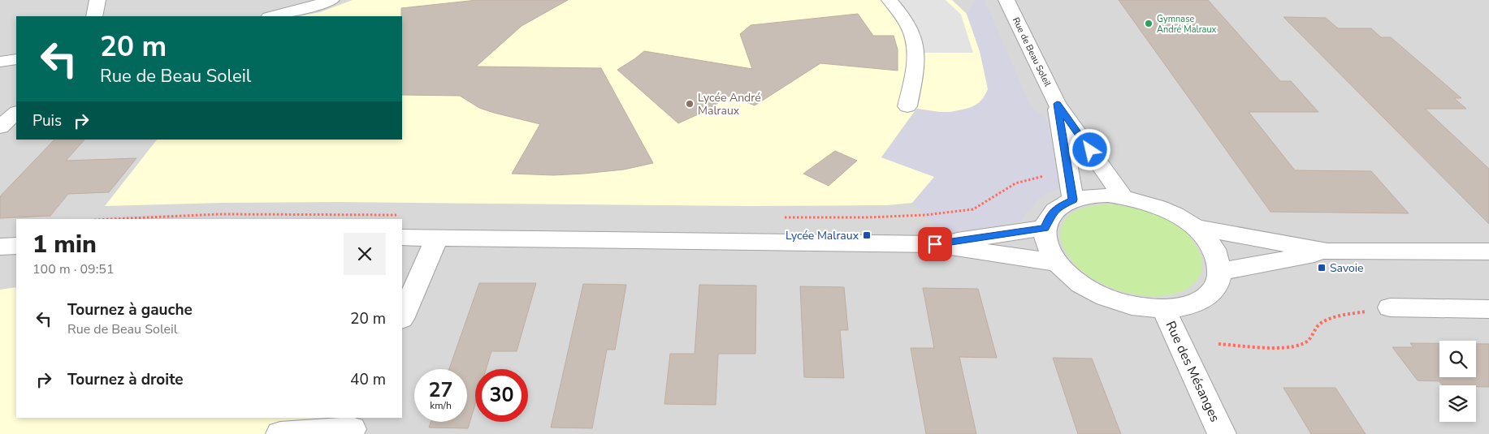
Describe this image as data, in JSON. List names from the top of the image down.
{
  "streets": {
    "street": ["Rue de Beau Soleil", "Rue des Mésanges"]
  },
  "crossings": [
    ["Rue de Beau Soleil", "Rue des Mésanges"]
  ],
  "places": {
    "other": ["Gymnase André Malraux", "Lycée André Malraux"],
    "transit": ["Lycée Malraux", "Savoie"]
  },
  "page": {
    "turn": ["20 m", "Rue de Beau Soleil"],
    "then": "Puis",
    "heading": ["1 min", "100 m · 09:51"],
    "list": [
      {
        "name": "Tournez à gauche",
        "note": "Rue de Beau Soleil",
        "value": "20 m"
      },
      {
        "name": "Tournez à droite",
        "value": "40 m"
      }
    ],
    "speed": "27 km/h",
    "limit": "30"
  }
}
